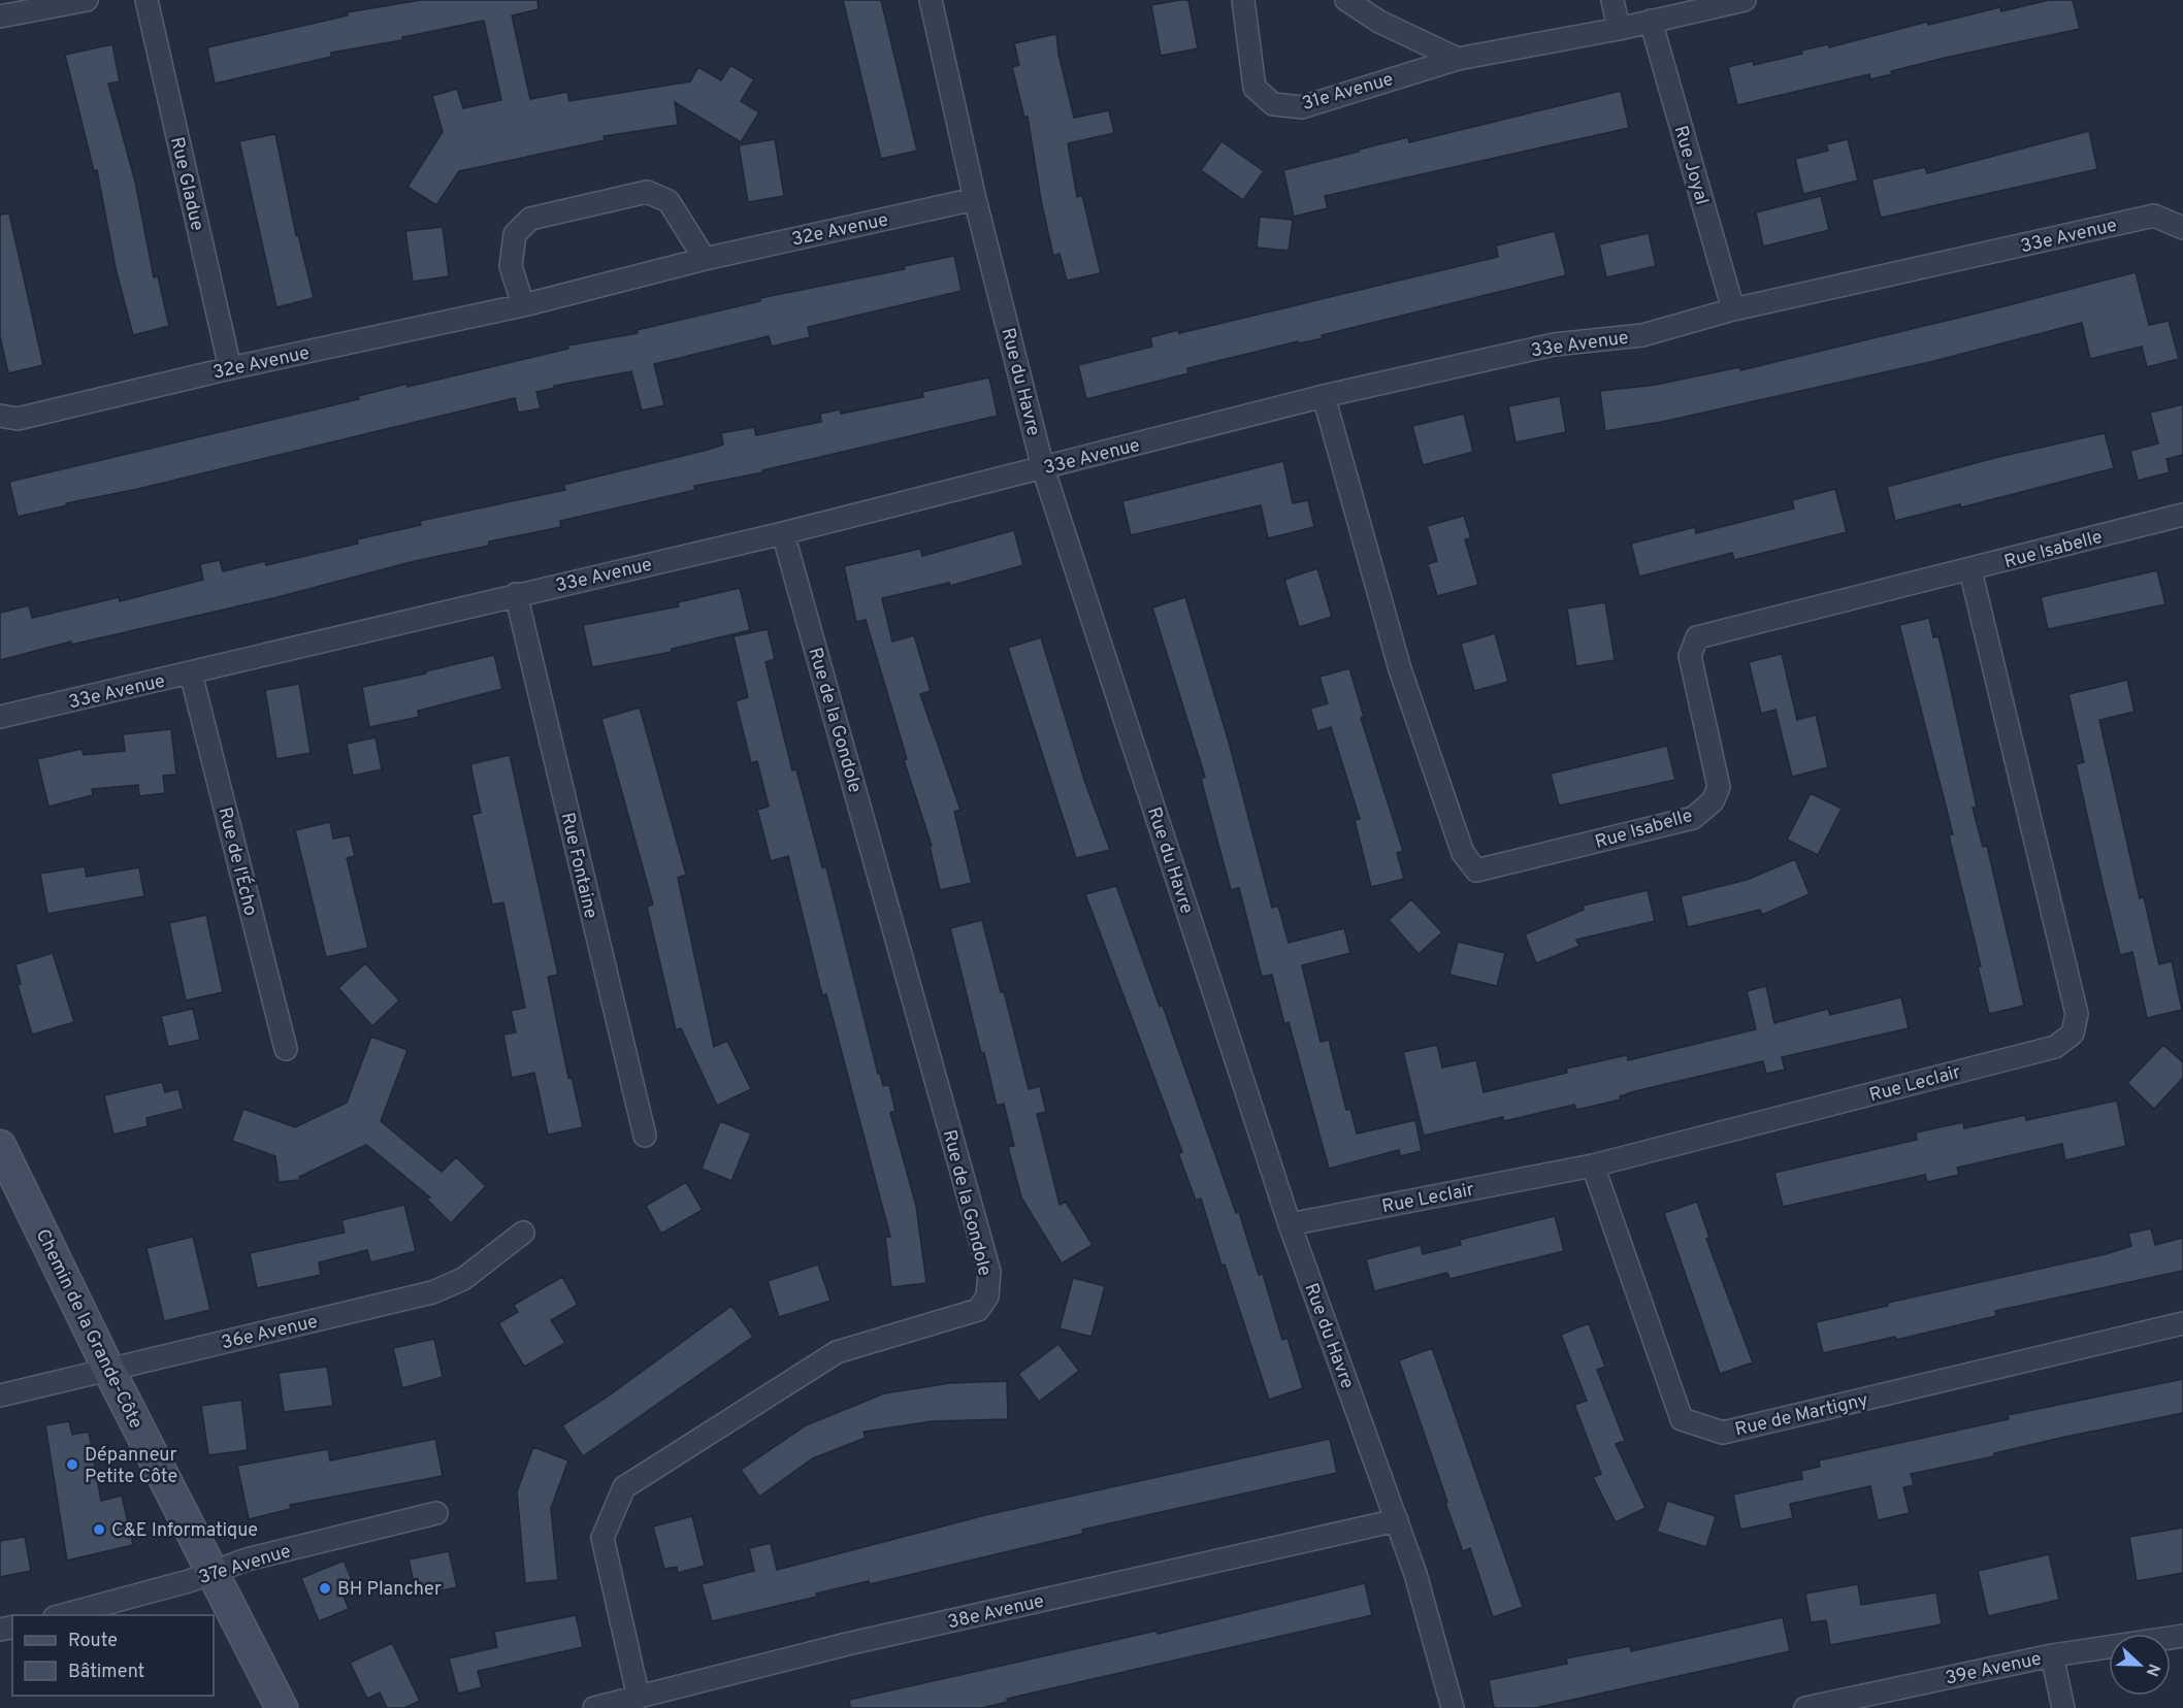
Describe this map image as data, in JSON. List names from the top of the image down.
{
  "streets": {
    "main road": ["Chemin de la Grande-Côte"],
    "street": [
      "31e Avenue",
      "Rue Joyal",
      "Rue Gladue",
      "32e Avenue",
      "33e Avenue",
      "Rue du Havre",
      "Rue Isabelle",
      "Rue de la Gondole",
      "Rue de l'Écho",
      "Rue Fontaine",
      "Rue Leclair",
      "36e Avenue",
      "Rue de Martigny",
      "37e Avenue",
      "38e Avenue",
      "39e Avenue"
    ]
  },
  "crossings": [
    ["31e Avenue", "Rue Joyal"],
    ["Rue Joyal", "33e Avenue"],
    ["Rue Gladue", "32e Avenue"],
    ["32e Avenue", "Rue du Havre"],
    ["33e Avenue", "Rue du Havre"],
    ["33e Avenue", "Rue Isabelle"],
    ["33e Avenue", "Rue de la Gondole"],
    ["33e Avenue", "Rue de l'Écho"],
    ["33e Avenue", "Rue Fontaine"],
    ["Rue du Havre", "Rue Leclair"],
    ["Rue du Havre", "38e Avenue"],
    ["Rue Isabelle", "Rue Leclair"],
    ["Rue de la Gondole", "38e Avenue"],
    ["Rue Leclair", "Rue de Martigny"],
    ["Chemin de la Grande-Côte", "36e Avenue"],
    ["Chemin de la Grande-Côte", "37e Avenue"]
  ],
  "places": ["Dépanneur Petite Côte", "C&E Informatique", "BH Plancher"],
  "legend": ["Route", "Bâtiment"],
  "north": "right"
}
